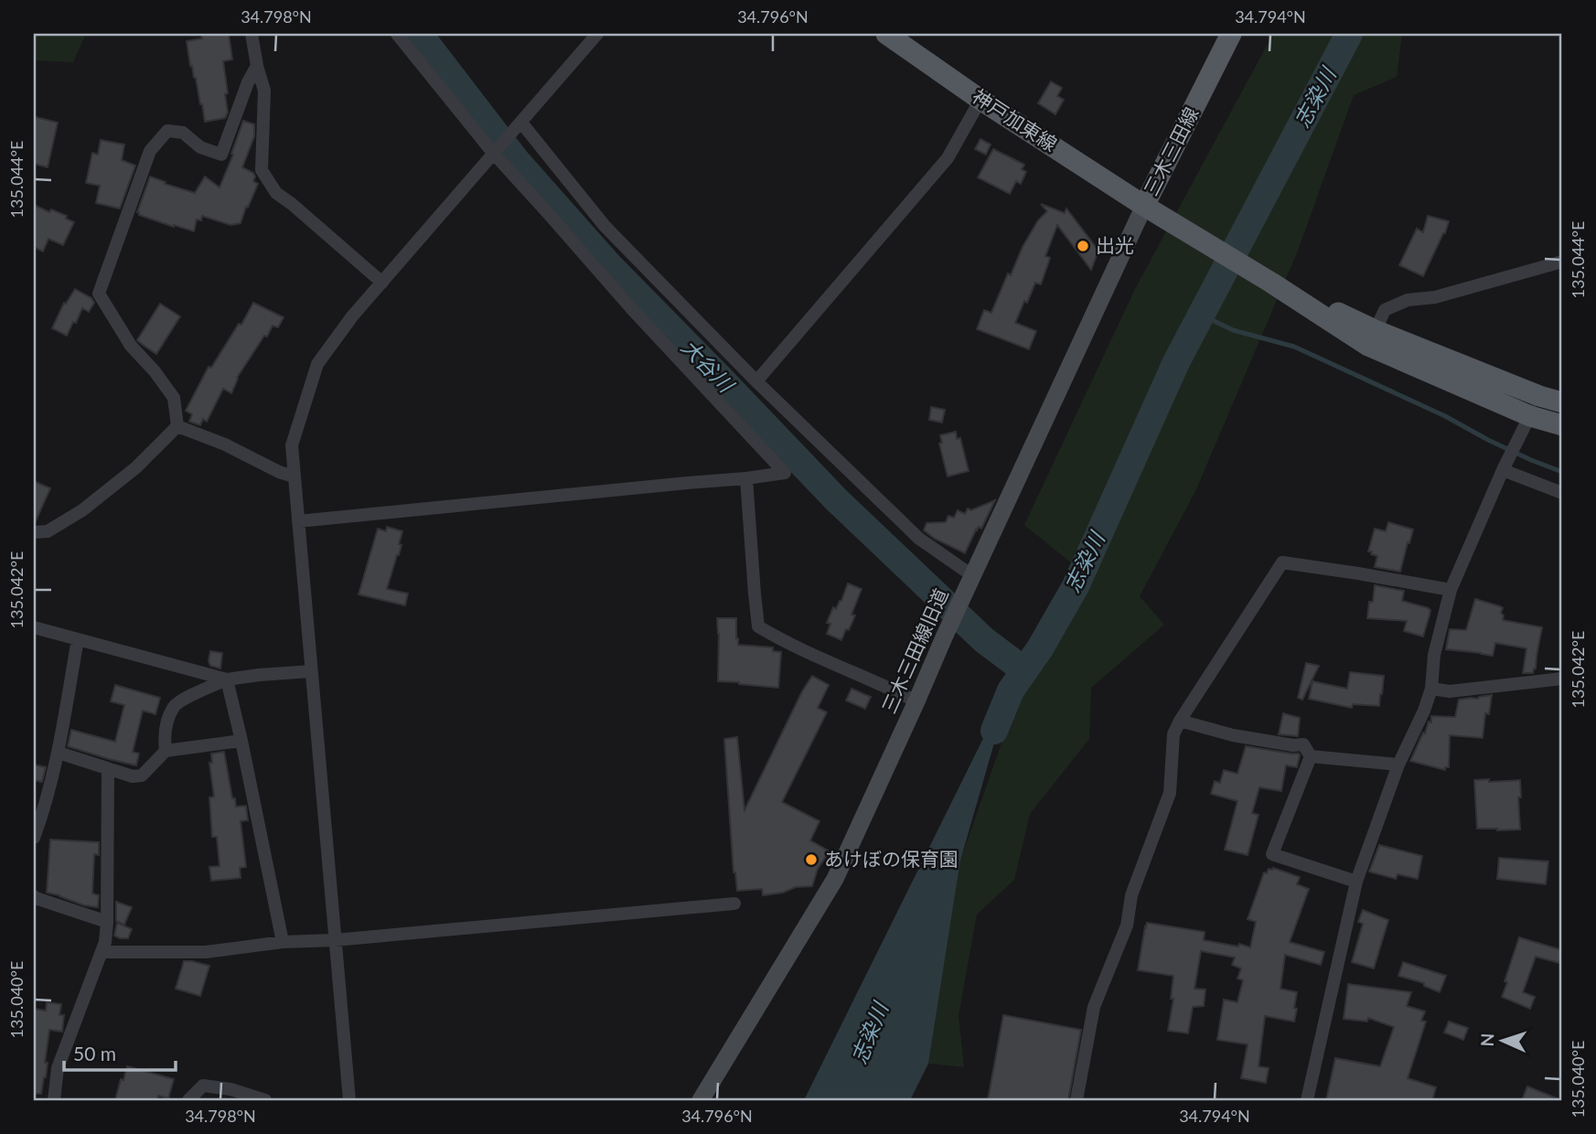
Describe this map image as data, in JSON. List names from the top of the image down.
{
  "streets": {
    "main road": ["神戸加東線", "三木三田線"],
    "street": ["三木三田線旧道"]
  },
  "crossings": [
    ["神戸加東線", "三木三田線"],
    ["神戸加東線", "三木三田線旧道"],
    ["三木三田線", "三木三田線旧道"]
  ],
  "water": ["志染川", "大谷川"],
  "places": ["出光", "あけぼの保育園"],
  "scale_bar": "50 m",
  "north": "left",
  "coordinates": [
    "34.798°N",
    "34.796°N",
    "34.794°N",
    "135.044°E",
    "135.042°E",
    "135.040°E"
  ]
}
